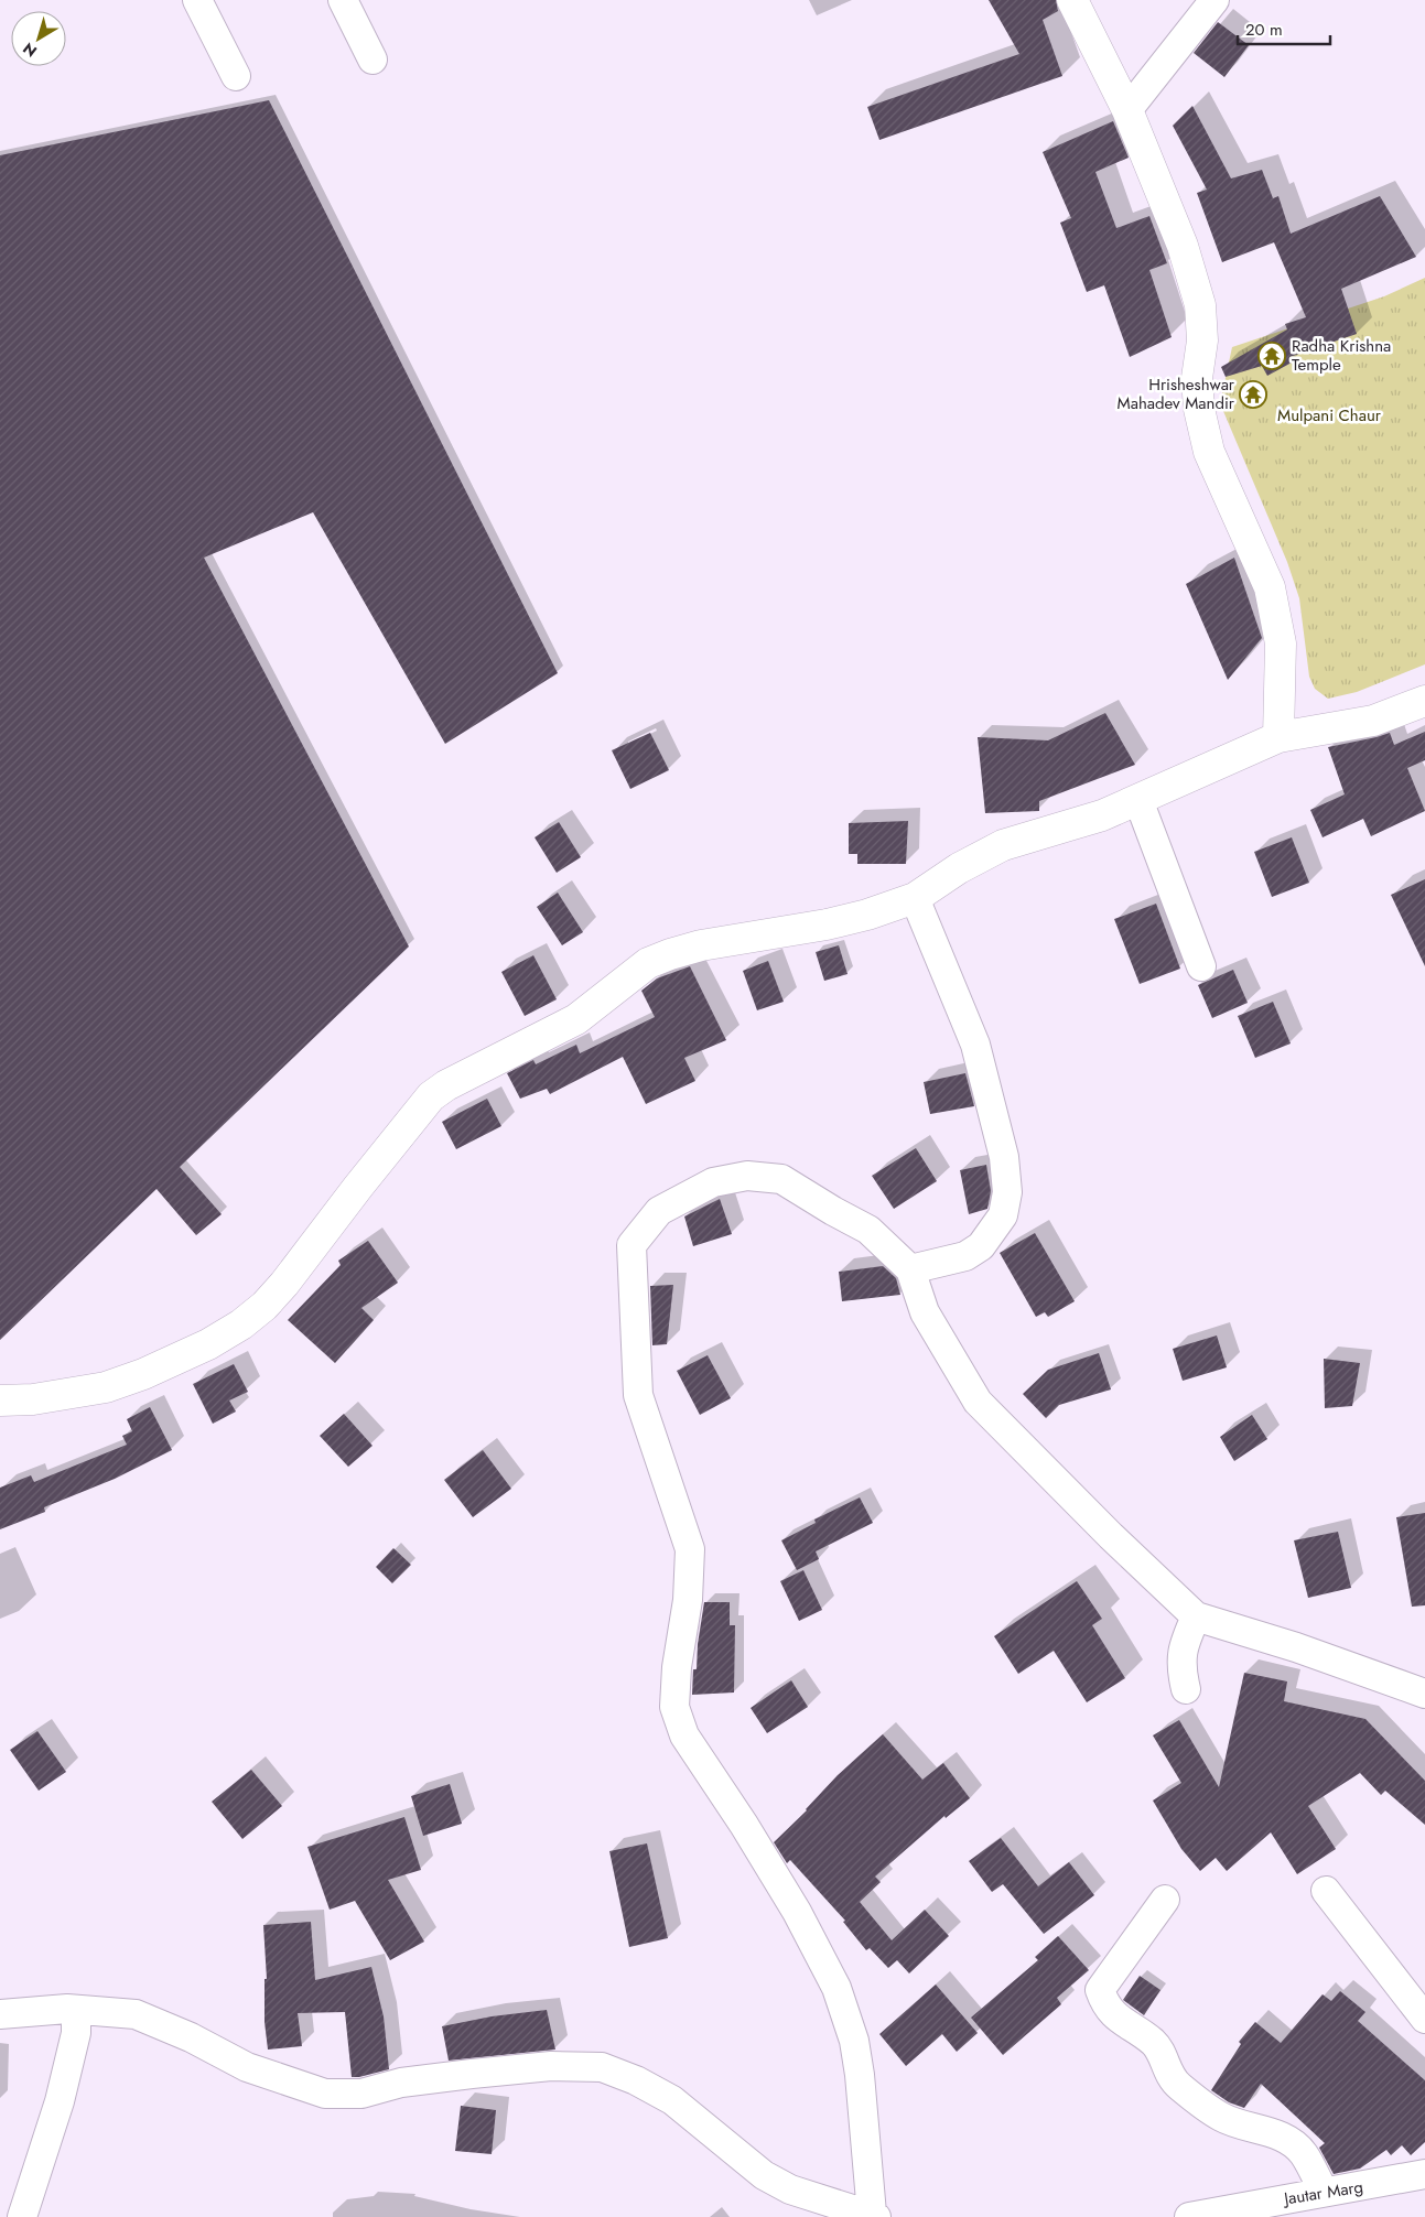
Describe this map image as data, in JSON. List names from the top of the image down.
{
  "streets": {
    "street": ["Jautar Marg"]
  },
  "parks": ["Mulpani Chaur"],
  "places": {
    "temple": ["Radha Krishna Temple", "Hrisheshwar Mahadev Mandir"]
  },
  "scale_bar": "20 m",
  "north": "bottom left"
}
